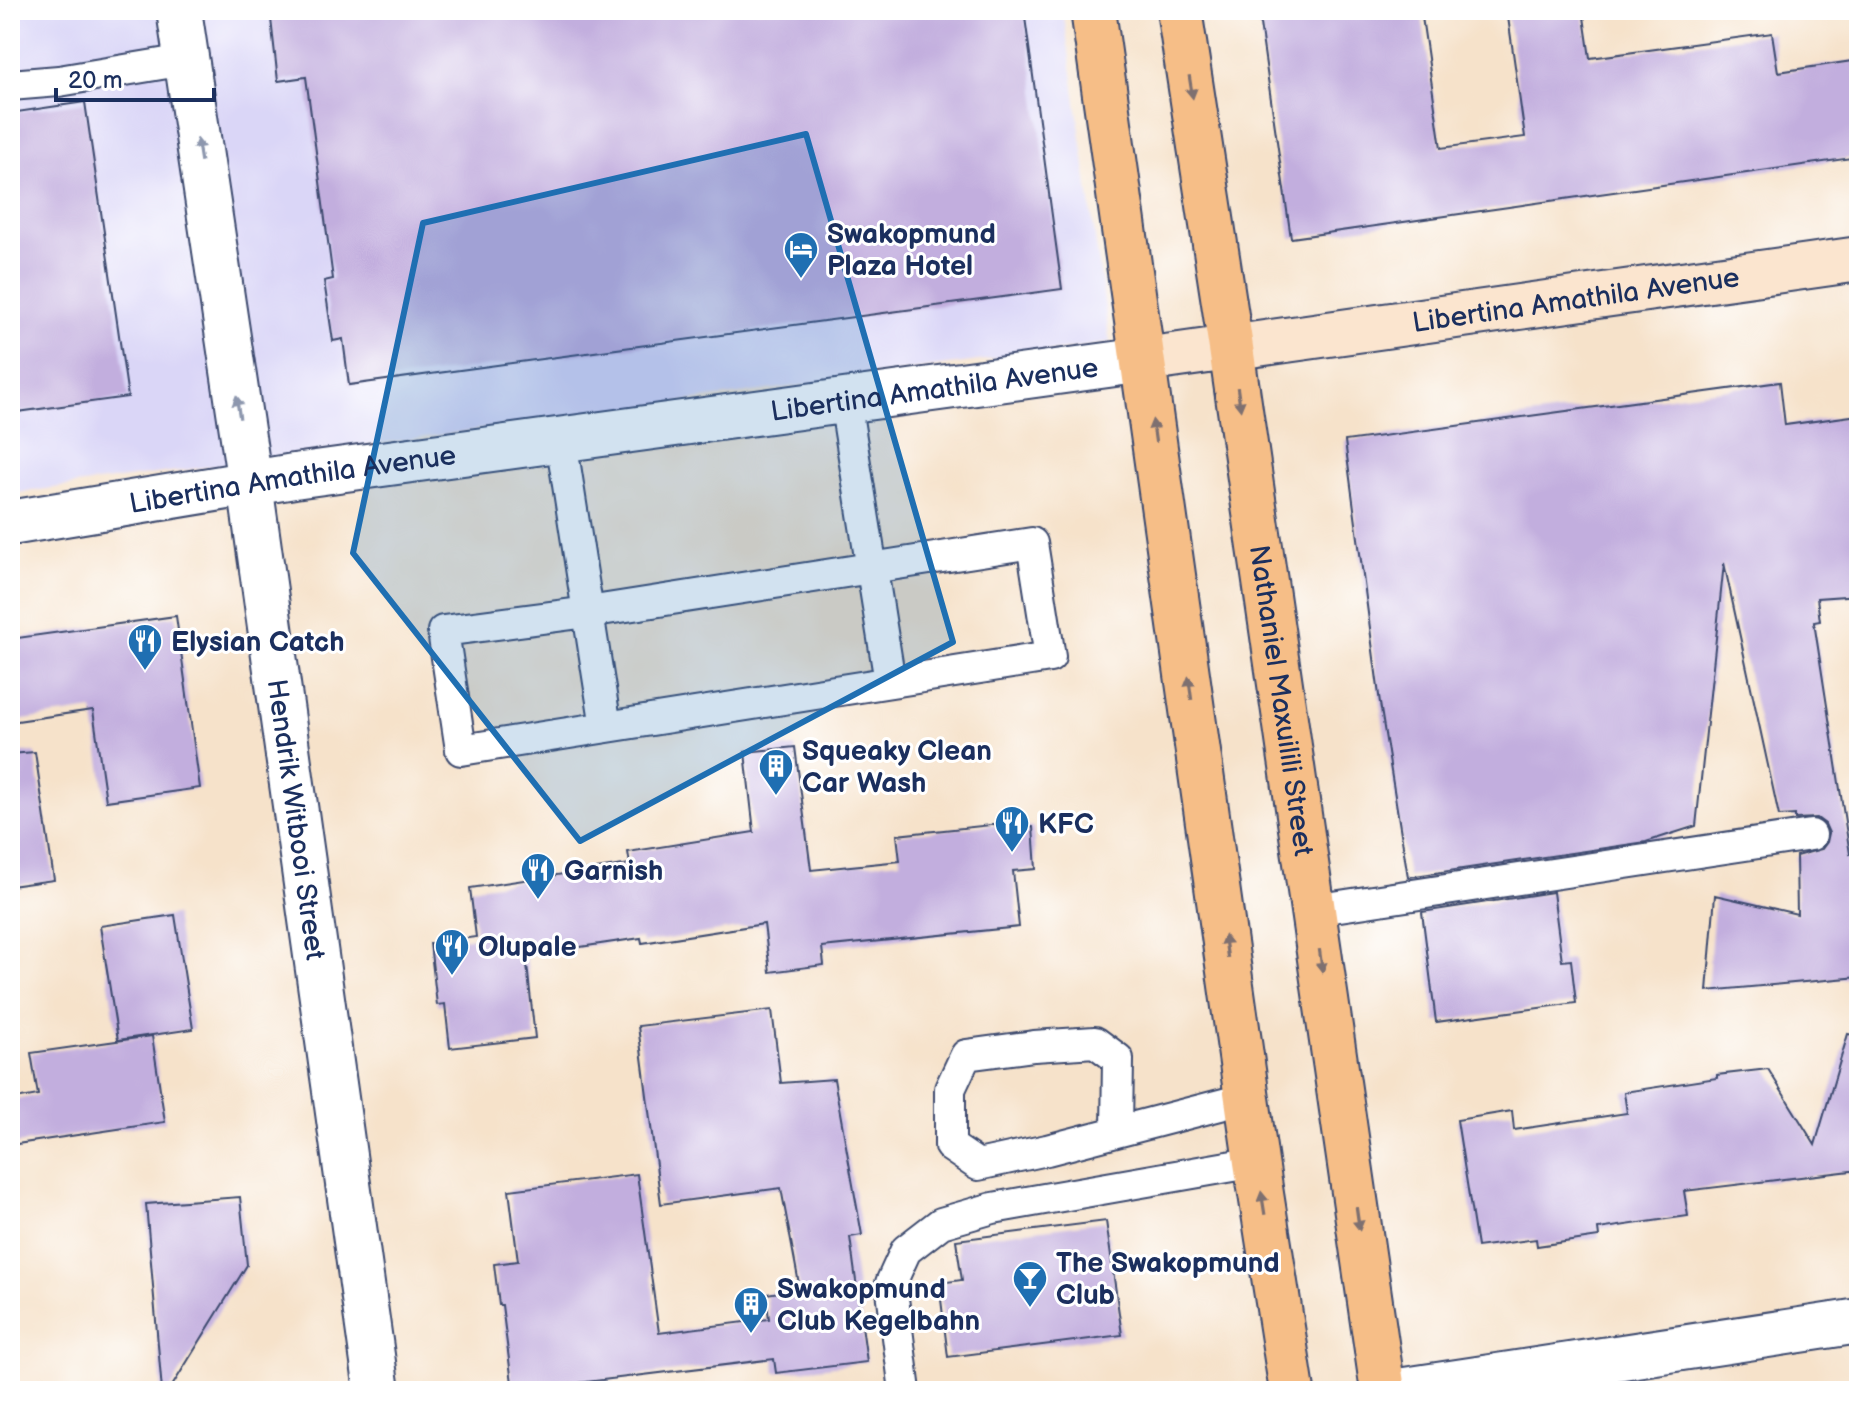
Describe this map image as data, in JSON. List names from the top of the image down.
{
  "streets": {
    "highway": ["Nathaniel Maxuilili Street"],
    "street": ["Libertina Amathila Avenue", "Hendrik Witbooi Street"]
  },
  "crossings": [
    ["Libertina Amathila Avenue", "Nathaniel Maxuilili Street"],
    ["Libertina Amathila Avenue", "Hendrik Witbooi Street"]
  ],
  "places": {
    "hotel": ["Swakopmund Plaza Hotel"],
    "restaurant": [
      "Elysian Catch",
      "KFC",
      "Garnish",
      "Olupale"
    ],
    "building": ["Squeaky Clean Car Wash", "Swakopmund Club Kegelbahn"],
    "bar": ["The Swakopmund Club"]
  },
  "scale_bar": "20 m"
}
